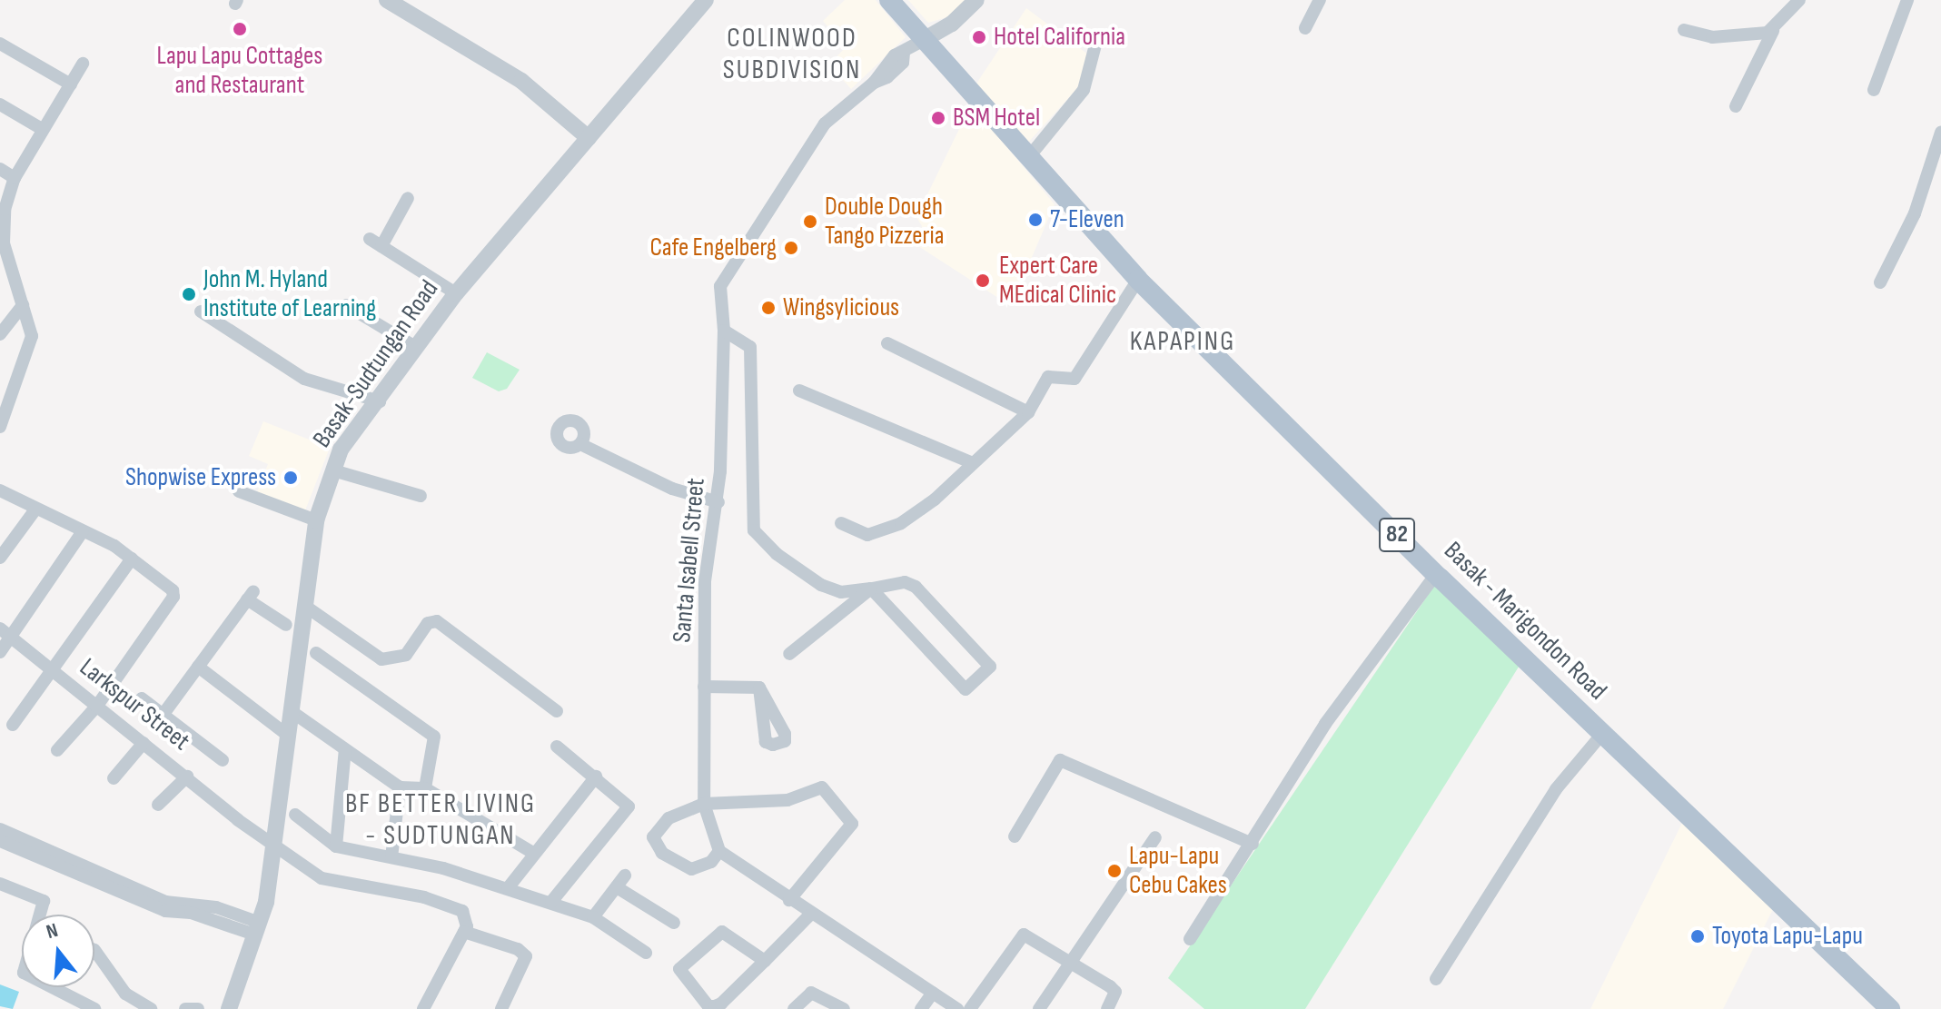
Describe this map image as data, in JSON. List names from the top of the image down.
{
  "streets": {
    "main road": ["82", "Basak - Marigondon Road"],
    "street": ["Basak-Sudtungan Road", "Santa Isabell Street", "Larkspur Street"]
  },
  "crossings": [
    ["Basak-Sudtungan Road", "Larkspur Street"],
    ["Santa Isabell Street", "Basak - Marigondon Road"]
  ],
  "districts": ["COLINWOOD SUBDIVISION", "KAPAPING", "BF BETTER LIVING - SUDTUNGAN"],
  "places": [
    "Lapu Lapu Cottages and Restaurant",
    "Hotel California",
    "BSM Hotel",
    "7-Eleven",
    "Double Dough Tango Pizzeria",
    "Cafe Engelberg",
    "Expert Care MEdical Clinic",
    "John M. Hyland Institute of Learning",
    "Wingsylicious",
    "Shopwise Express",
    "Lapu-Lapu Cebu Cakes",
    "Toyota Lapu-Lapu"
  ],
  "north": "top"
}
